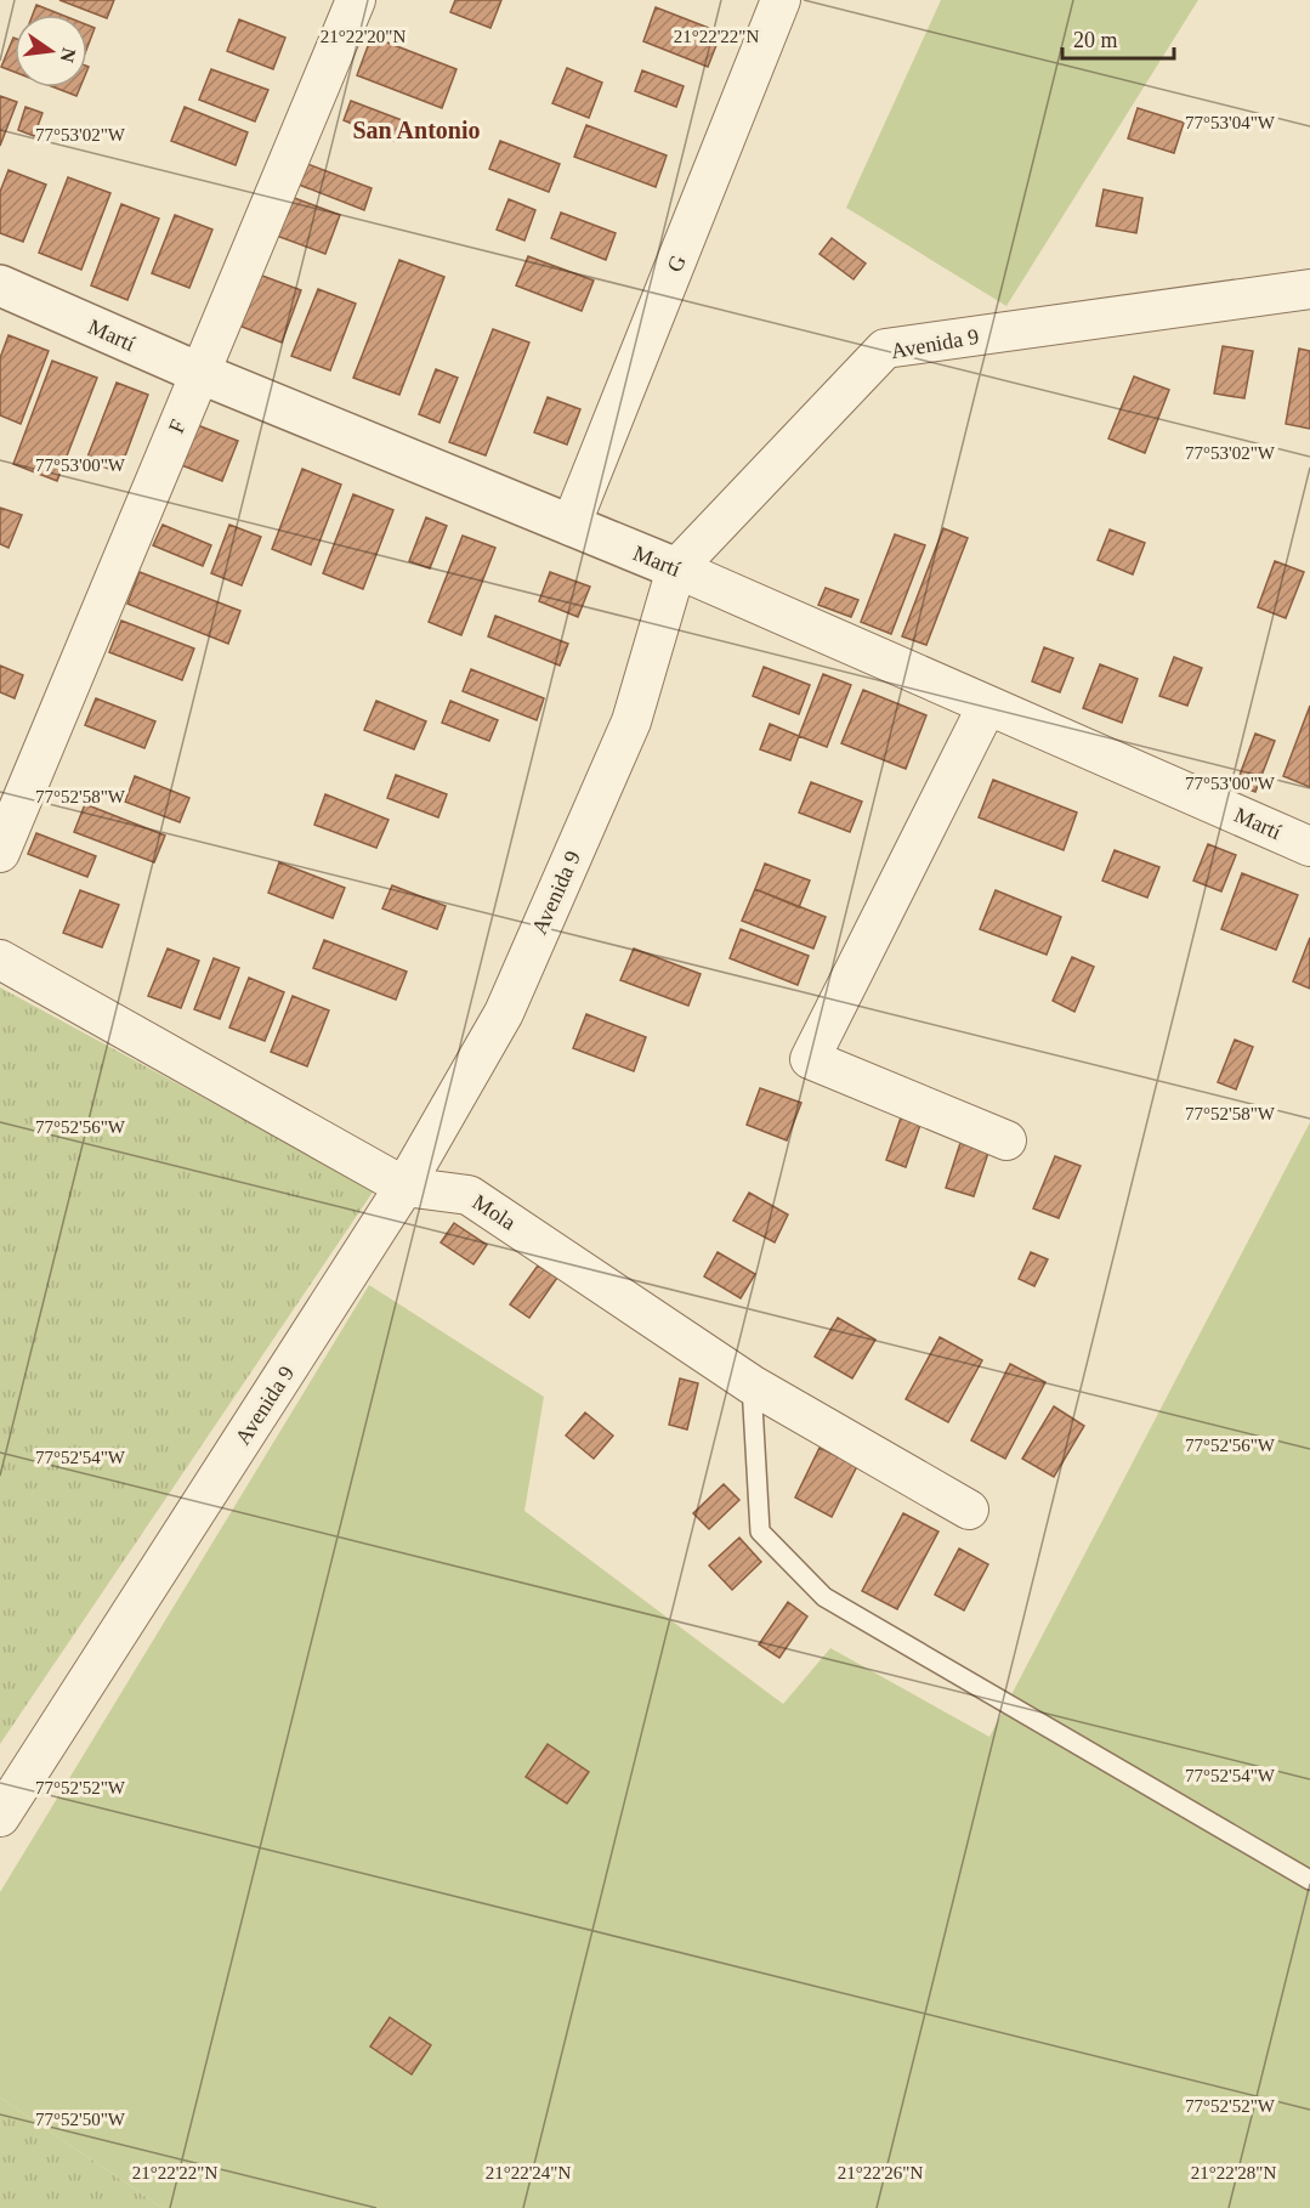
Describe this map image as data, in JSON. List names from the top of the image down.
{
  "streets": {
    "street": [
      "G",
      "Martí",
      "Avenida 9",
      "F",
      "Mola"
    ]
  },
  "crossings": [
    ["G", "Martí"],
    ["Martí", "Avenida 9"],
    ["Martí", "F"],
    ["Avenida 9", "Mola"]
  ],
  "districts": ["San Antonio"],
  "scale_bar": "20 m",
  "north": "right",
  "coordinates": [
    "21°22'20\"N",
    "21°22'22\"N",
    "77°53'04\"W",
    "77°53'02\"W",
    "77°53'00\"W",
    "77°52'58\"W",
    "77°52'56\"W",
    "77°52'54\"W",
    "77°52'52\"W",
    "77°52'50\"W",
    "21°22'24\"N",
    "21°22'26\"N",
    "21°22'28\"N"
  ]
}
